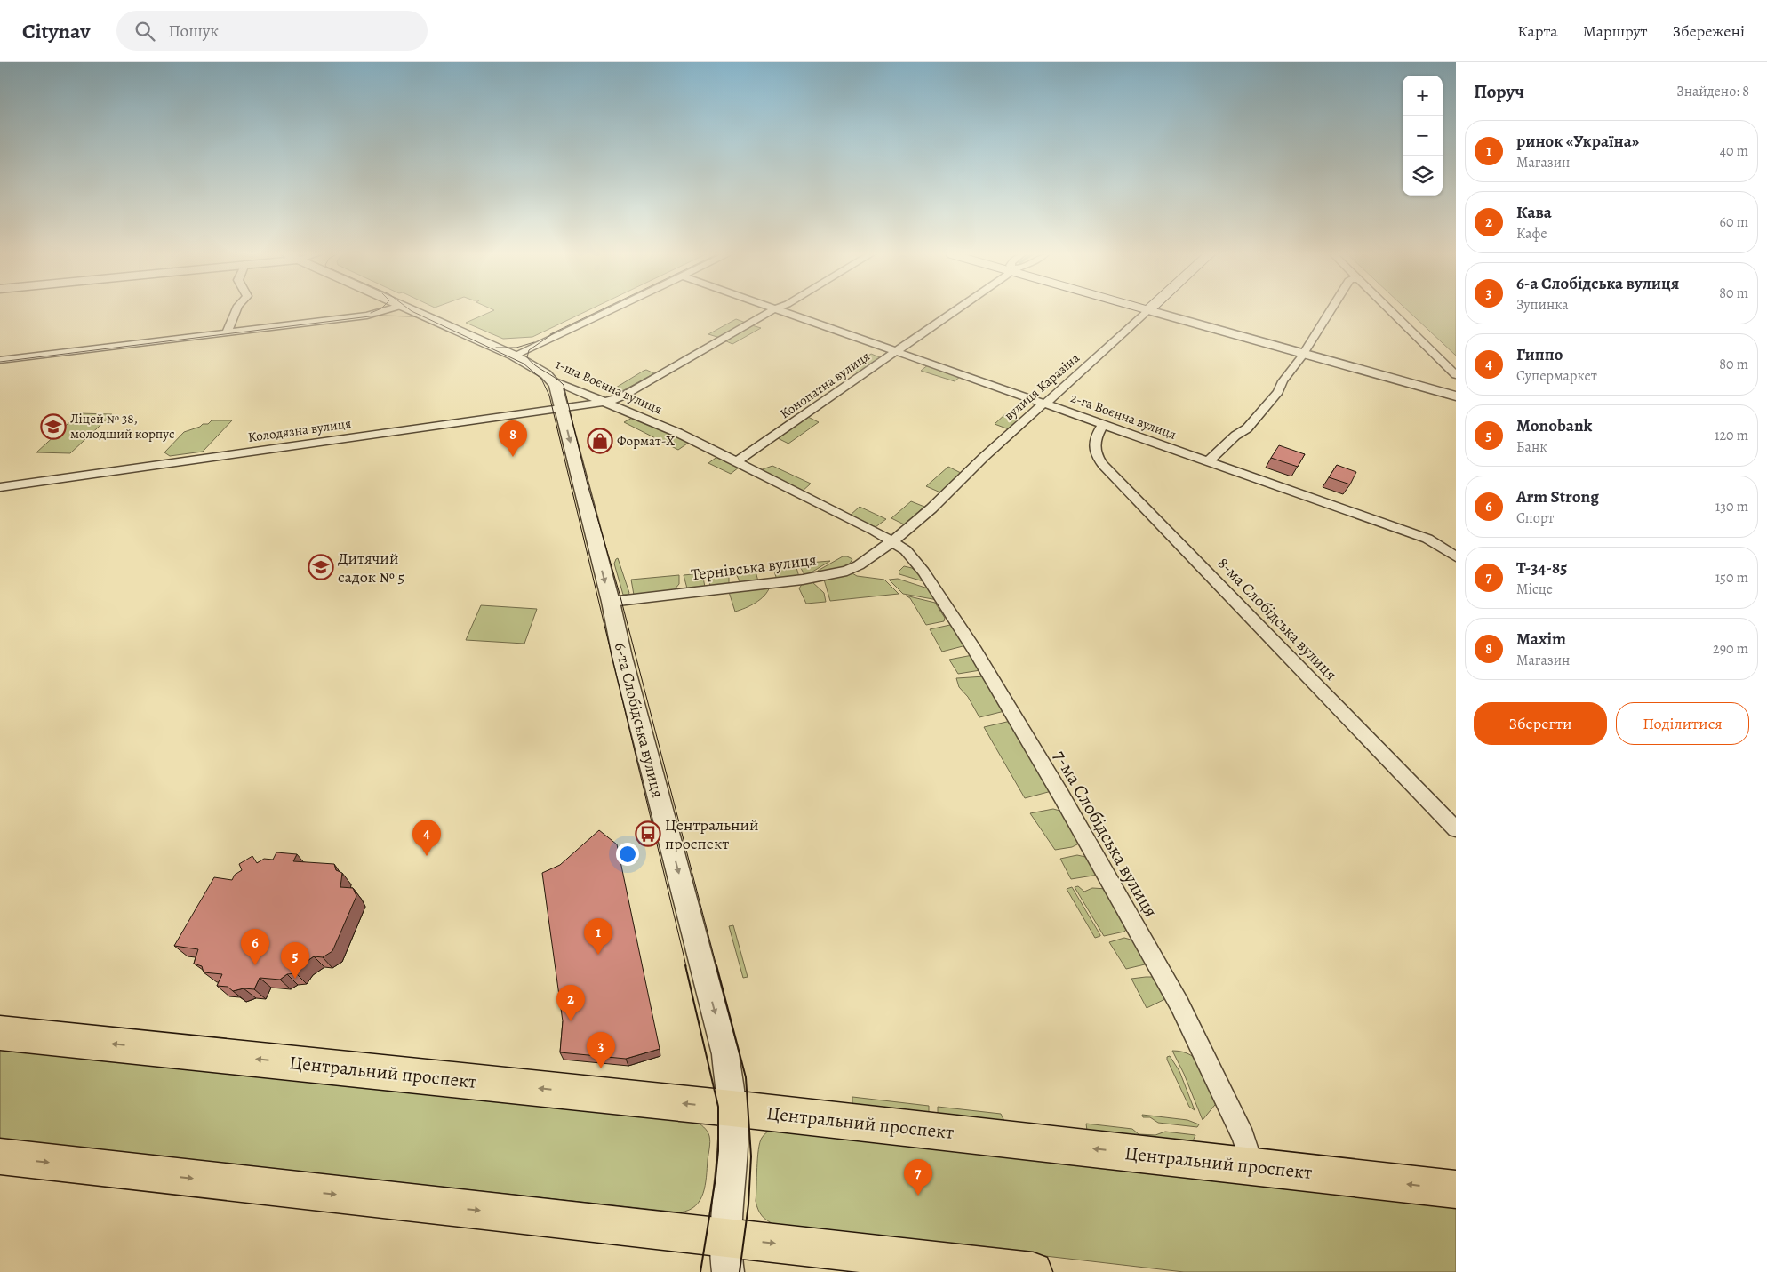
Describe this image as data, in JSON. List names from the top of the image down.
{
  "streets": {
    "main road": ["Центральний проспект"],
    "street": [
      "Конопатна вулиця",
      "1-ша Воєнна вулиця",
      "вулиця Каразіна",
      "2-га Воєнна вулиця",
      "Колодязна вулиця",
      "Тернівська вулиця",
      "8-ма Слобідська вулиця",
      "6-та Слобідська вулиця",
      "7-ма Слобідська вулиця"
    ]
  },
  "crossings": [
    ["Конопатна вулиця", "1-ша Воєнна вулиця"],
    ["Конопатна вулиця", "2-га Воєнна вулиця"],
    ["1-ша Воєнна вулиця", "вулиця Каразіна"],
    ["1-ша Воєнна вулиця", "Колодязна вулиця"],
    ["1-ша Воєнна вулиця", "Тернівська вулиця"],
    ["1-ша Воєнна вулиця", "6-та Слобідська вулиця"],
    ["1-ша Воєнна вулиця", "7-ма Слобідська вулиця"],
    ["вулиця Каразіна", "2-га Воєнна вулиця"],
    ["вулиця Каразіна", "Тернівська вулиця"],
    ["вулиця Каразіна", "7-ма Слобідська вулиця"],
    ["2-га Воєнна вулиця", "8-ма Слобідська вулиця"],
    ["Колодязна вулиця", "6-та Слобідська вулиця"],
    ["Тернівська вулиця", "6-та Слобідська вулиця"],
    ["Тернівська вулиця", "7-ма Слобідська вулиця"],
    ["6-та Слобідська вулиця", "Центральний проспект"],
    ["7-ма Слобідська вулиця", "Центральний проспект"]
  ],
  "one_way": ["6-та Слобідська вулиця"],
  "places": {
    "school or university": ["Ліцей № 38, молодший корпус", "Дитячий садок № 5"],
    "shop": ["Формат-X"],
    "bus stop": ["Центральний проспект"]
  },
  "page": {
    "header": "Citynav",
    "search": "Пошук",
    "nav": ["Карта", "Маршрут", "Збережені"],
    "heading": ["Поруч", "Знайдено: 8"],
    "map_buttons": ["+", "−"],
    "list": [
      {
        "mark": "1",
        "name": "ринок «Україна»",
        "note": "Магазин",
        "value": "40 m"
      },
      {
        "mark": "2",
        "name": "Кава",
        "note": "Кафе",
        "value": "60 m"
      },
      {
        "mark": "3",
        "name": "6-а Слобідська вулиця",
        "note": "Зупинка",
        "value": "80 m"
      },
      {
        "mark": "4",
        "name": "Гиппо",
        "note": "Супермаркет",
        "value": "80 m"
      },
      {
        "mark": "5",
        "name": "Monobank",
        "note": "Банк",
        "value": "120 m"
      },
      {
        "mark": "6",
        "name": "Arm Strong",
        "note": "Спорт",
        "value": "130 m"
      },
      {
        "mark": "7",
        "name": "Т-34-85",
        "note": "Місце",
        "value": "150 m"
      },
      {
        "mark": "8",
        "name": "Maxim",
        "note": "Магазин",
        "value": "290 m"
      }
    ],
    "pins": [
      "8",
      "4",
      "1",
      "6",
      "5",
      "2",
      "3",
      "7"
    ],
    "buttons": ["Зберегти", "Поділитися"]
  }
}
